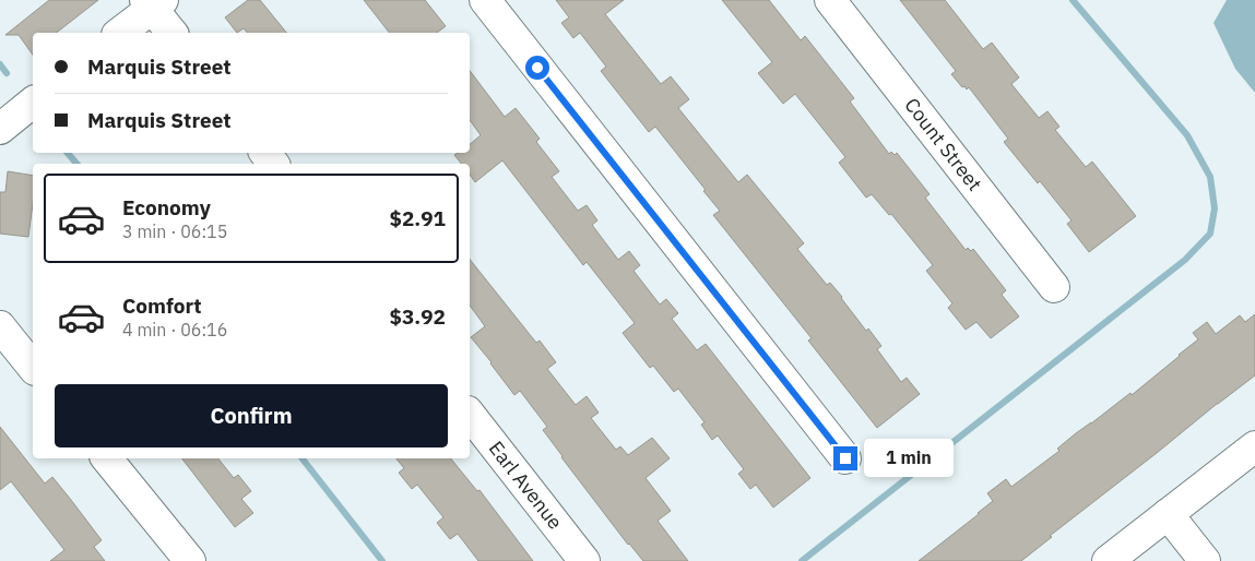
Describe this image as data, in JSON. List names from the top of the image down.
{
  "streets": {
    "street": ["Count Street", "Earl Avenue"]
  },
  "page": {
    "banner": ["Marquis Street", "Marquis Street"],
    "list": [
      {
        "name": "Economy",
        "note": "3 min · 06:15",
        "value": "$2.91"
      },
      {
        "name": "Comfort",
        "note": "4 min · 06:16",
        "value": "$3.92"
      }
    ],
    "buttons": "Confirm",
    "bubble": "1 min"
  }
}
